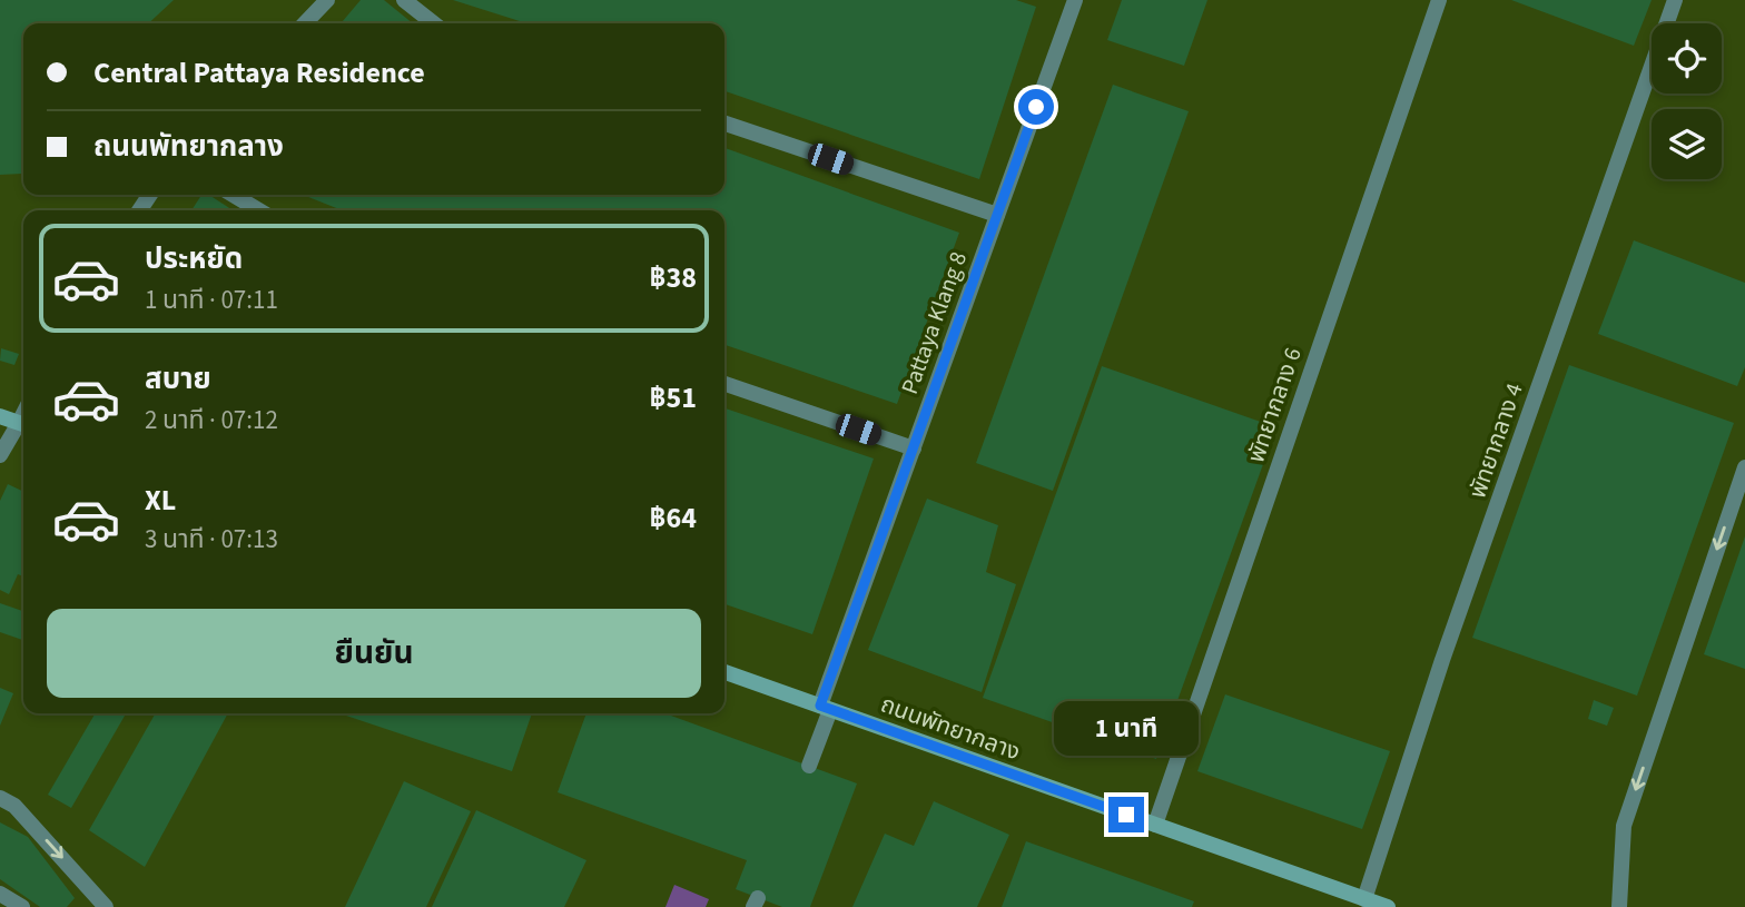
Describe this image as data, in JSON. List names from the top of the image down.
{
  "streets": {
    "main road": ["ถนนพัทยากลาง"],
    "street": ["Pattaya Klang 8", "พัทยากลาง 6", "พัทยากลาง 4"]
  },
  "crossings": [
    ["Pattaya Klang 8", "ถนนพัทยากลาง"],
    ["พัทยากลาง 6", "ถนนพัทยากลาง"],
    ["พัทยากลาง 4", "ถนนพัทยากลาง"]
  ],
  "page": {
    "banner": ["Central Pattaya Residence", "ถนนพัทยากลาง"],
    "list": [
      {
        "name": "ประหยัด",
        "note": "1 นาที · 07:11",
        "value": "฿38"
      },
      {
        "name": "สบาย",
        "note": "2 นาที · 07:12",
        "value": "฿51"
      },
      {
        "name": "XL",
        "note": "3 นาที · 07:13",
        "value": "฿64"
      }
    ],
    "buttons": "ยืนยัน",
    "bubble": "1 นาที"
  }
}
